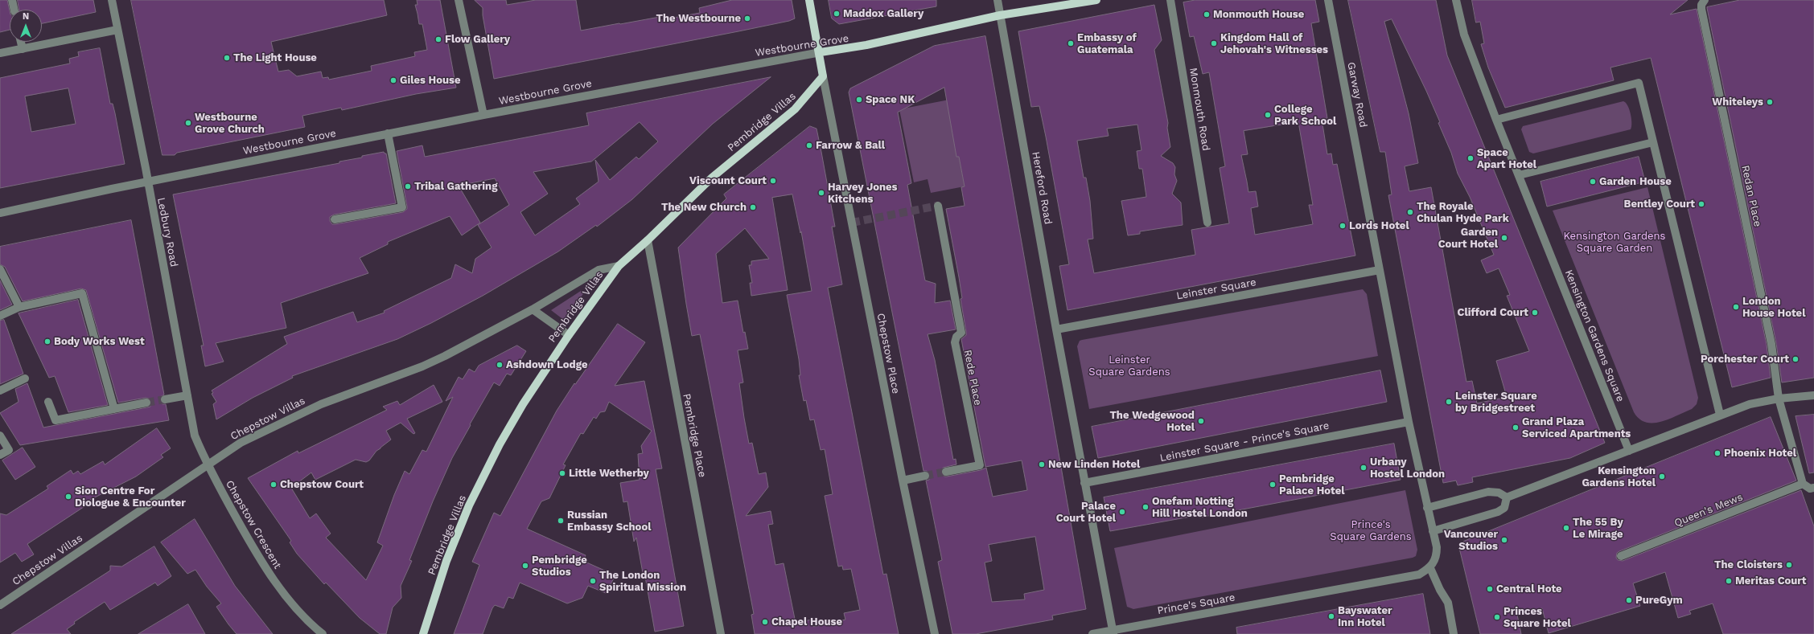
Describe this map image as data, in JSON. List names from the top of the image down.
{
  "streets": {
    "main road": ["Westbourne Grove", "Pembridge Villas"],
    "street": [
      "Garway Road",
      "Monmouth Road",
      "Hereford Road",
      "Redan Place",
      "Ledbury Road",
      "Leinster Square",
      "Kensington Gardens Square",
      "Chepstow Place",
      "Rede Place",
      "Chepstow Villas",
      "Pembridge Place",
      "Leinster Square - Prince's Square",
      "Queen's Mews",
      "Chepstow Crescent",
      "Prince's Square"
    ]
  },
  "crossings": [
    ["Westbourne Grove", "Hereford Road"],
    ["Westbourne Grove", "Ledbury Road"],
    ["Garway Road", "Leinster Square"],
    ["Pembridge Villas", "Chepstow Place"],
    ["Pembridge Villas", "Chepstow Villas"],
    ["Pembridge Villas", "Pembridge Place"],
    ["Hereford Road", "Leinster Square"],
    ["Hereford Road", "Leinster Square - Prince's Square"],
    ["Ledbury Road", "Chepstow Villas"],
    ["Ledbury Road", "Chepstow Crescent"],
    ["Chepstow Villas", "Chepstow Crescent"]
  ],
  "parks": ["Kensington Gardens Square Garden", "Leinster Square Gardens", "Prince's Square Gardens"],
  "places": [
    "Maddox Gallery",
    "Monmouth House",
    "The Westbourne",
    "Flow Gallery",
    "Embassy of Guatemala",
    "Kingdom Hall of Jehovah's Witnesses",
    "The Light House",
    "Giles House",
    "Space NK",
    "Whiteleys",
    "College Park School",
    "Westbourne Grove Church",
    "Farrow & Ball",
    "Space Apart Hotel",
    "Viscount Court",
    "Garden House",
    "Tribal Gathering",
    "Harvey Jones Kitchens",
    "Bentley Court",
    "The New Church",
    "The Royale Chulan Hyde Park",
    "Lords Hotel",
    "Garden Court Hotel",
    "London House Hotel",
    "Clifford Court",
    "Body Works West",
    "Porchester Court",
    "Ashdown Lodge",
    "Leinster Square by Bridgestreet",
    "The Wedgewood Hotel",
    "Grand Plaza Serviced Apartments",
    "Phoenix Hotel",
    "New Linden Hotel",
    "Urbany Hostel London",
    "Little Wetherby",
    "Kensington Gardens Hotel",
    "Chepstow Court",
    "Pembridge Palace Hotel",
    "Sion Centre For Diologue & Encounter",
    "Onefam Notting Hill Hostel London",
    "Palace Court Hotel",
    "Russian Embassy School",
    "The 55 By Le Mirage",
    "Vancouver Studios",
    "The Cloisters",
    "Pembridge Studios",
    "The London Spiritual Mission",
    "Meritas Court",
    "Central Hote",
    "PureGym",
    "Bayswater Inn Hotel",
    "Princes Square Hotel",
    "Chapel House"
  ],
  "north": "top"
}
